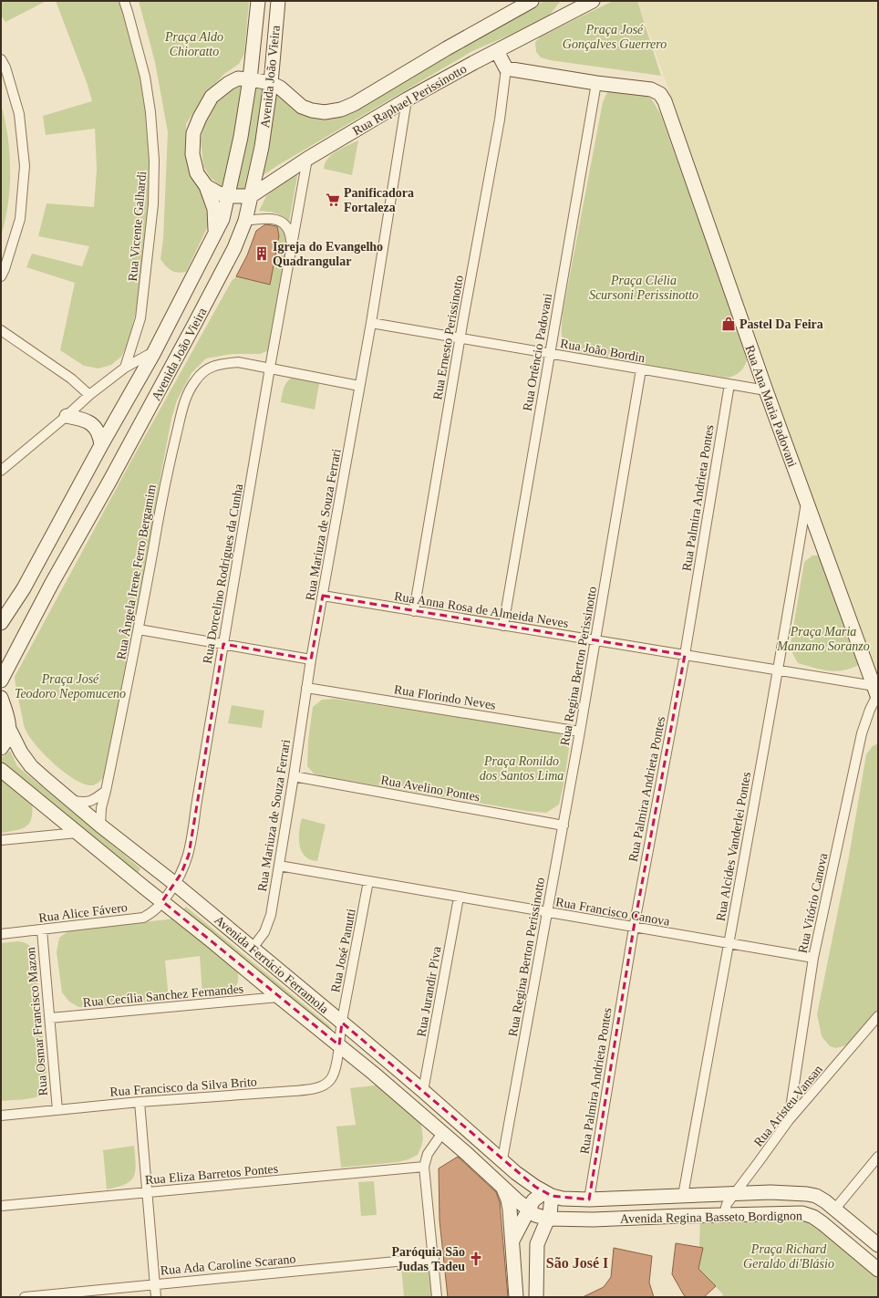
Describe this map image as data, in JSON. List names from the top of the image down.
{
  "streets": {
    "street": [
      "Avenida João Vieira",
      "Rua Raphael Perissinotto",
      "Rua Vicente Galhardi",
      "Rua Ernesto Perissinotto",
      "Rua João Bordin",
      "Rua Ortêncio Padovani",
      "Rua Ana Maria Padovani",
      "Rua Palmira Andrieta Pontes",
      "Rua Mariuza de Souza Ferrari",
      "Rua Ângela Irene Ferro Bergamim",
      "Rua Dorcelino Rodrigues da Cunha",
      "Rua Anna Rosa de Almeida Neves",
      "Rua Regina Berton Perissinotto",
      "Rua Florindo Neves",
      "Rua Avelino Pontes",
      "Rua Alcides Vanderlei Pontes",
      "Rua Vitório Canova",
      "Rua Francisco Canova",
      "Rua Alice Fávero",
      "Rua José Panutti",
      "Avenida Ferrúcio Ferramola",
      "Rua Jurandir Piva",
      "Rua Cecília Sanchez Fernandes",
      "Rua Osmar Francisco Mazon",
      "Rua Francisco da Silva Brito",
      "Rua Aristeu Vansan",
      "Rua Eliza Barretos Pontes",
      "Avenida Regina Basseto Bordignon",
      "Rua Ada Caroline Scarano"
    ]
  },
  "crossings": [
    ["Avenida João Vieira", "Rua Raphael Perissinotto"],
    ["Avenida João Vieira", "Rua Dorcelino Rodrigues da Cunha"],
    ["Rua Raphael Perissinotto", "Rua Mariuza de Souza Ferrari"],
    ["Rua Raphael Perissinotto", "Rua Dorcelino Rodrigues da Cunha"],
    ["Rua Ernesto Perissinotto", "Rua João Bordin"],
    ["Rua Ernesto Perissinotto", "Rua Anna Rosa de Almeida Neves"],
    ["Rua João Bordin", "Rua Ortêncio Padovani"],
    ["Rua João Bordin", "Rua Ana Maria Padovani"],
    ["Rua João Bordin", "Rua Palmira Andrieta Pontes"],
    ["Rua João Bordin", "Rua Mariuza de Souza Ferrari"],
    ["Rua João Bordin", "Rua Regina Berton Perissinotto"],
    ["Rua Ortêncio Padovani", "Rua Ana Maria Padovani"],
    ["Rua Ortêncio Padovani", "Rua Anna Rosa de Almeida Neves"],
    ["Rua Ana Maria Padovani", "Rua Anna Rosa de Almeida Neves"],
    ["Rua Ana Maria Padovani", "Rua Alcides Vanderlei Pontes"],
    ["Rua Ana Maria Padovani", "Rua Vitório Canova"],
    ["Rua Palmira Andrieta Pontes", "Rua Anna Rosa de Almeida Neves"],
    ["Rua Palmira Andrieta Pontes", "Rua Francisco Canova"],
    ["Rua Palmira Andrieta Pontes", "Avenida Regina Basseto Bordignon"],
    ["Rua Mariuza de Souza Ferrari", "Rua Ângela Irene Ferro Bergamim"],
    ["Rua Mariuza de Souza Ferrari", "Rua Anna Rosa de Almeida Neves"],
    ["Rua Mariuza de Souza Ferrari", "Rua Florindo Neves"],
    ["Rua Mariuza de Souza Ferrari", "Rua Avelino Pontes"],
    ["Rua Mariuza de Souza Ferrari", "Rua Francisco Canova"],
    ["Rua Mariuza de Souza Ferrari", "Avenida Ferrúcio Ferramola"],
    ["Rua Ângela Irene Ferro Bergamim", "Rua Dorcelino Rodrigues da Cunha"],
    ["Rua Ângela Irene Ferro Bergamim", "Avenida Ferrúcio Ferramola"],
    ["Rua Dorcelino Rodrigues da Cunha", "Rua Alice Fávero"],
    ["Rua Dorcelino Rodrigues da Cunha", "Avenida Ferrúcio Ferramola"],
    ["Rua Anna Rosa de Almeida Neves", "Rua Regina Berton Perissinotto"],
    ["Rua Anna Rosa de Almeida Neves", "Rua Alcides Vanderlei Pontes"],
    ["Rua Anna Rosa de Almeida Neves", "Rua Vitório Canova"],
    ["Rua Regina Berton Perissinotto", "Rua Florindo Neves"],
    ["Rua Regina Berton Perissinotto", "Rua Avelino Pontes"],
    ["Rua Regina Berton Perissinotto", "Rua Francisco Canova"],
    ["Rua Regina Berton Perissinotto", "Avenida Ferrúcio Ferramola"],
    ["Rua Alcides Vanderlei Pontes", "Rua Francisco Canova"],
    ["Rua Alcides Vanderlei Pontes", "Avenida Regina Basseto Bordignon"],
    ["Rua Vitório Canova", "Rua Francisco Canova"],
    ["Rua Vitório Canova", "Rua Aristeu Vansan"],
    ["Rua Francisco Canova", "Rua José Panutti"],
    ["Rua Francisco Canova", "Rua Jurandir Piva"],
    ["Rua Alice Fávero", "Avenida Ferrúcio Ferramola"],
    ["Rua Alice Fávero", "Rua Osmar Francisco Mazon"],
    ["Rua José Panutti", "Avenida Ferrúcio Ferramola"],
    ["Rua José Panutti", "Rua Francisco da Silva Brito"],
    ["Avenida Ferrúcio Ferramola", "Rua Jurandir Piva"],
    ["Avenida Ferrúcio Ferramola", "Rua Cecília Sanchez Fernandes"],
    ["Avenida Ferrúcio Ferramola", "Rua Francisco da Silva Brito"],
    ["Avenida Ferrúcio Ferramola", "Avenida Regina Basseto Bordignon"],
    ["Rua Cecília Sanchez Fernandes", "Rua Osmar Francisco Mazon"],
    ["Rua Osmar Francisco Mazon", "Rua Francisco da Silva Brito"],
    ["Rua Aristeu Vansan", "Avenida Regina Basseto Bordignon"]
  ],
  "districts": ["São José I"],
  "parks": [
    "Praça José Gonçalves Guerrero",
    "Praça Aldo Chioratto",
    "Praça Clélia Scursoni Perissinotto",
    "Praça Maria Manzano Soranzo",
    "Praça José Teodoro Nepomuceno",
    "Praça Ronildo dos Santos Lima",
    "Praça Richard Geraldo di'Blásio"
  ],
  "places": {
    "supermarket": ["Panificadora Fortaleza"],
    "building": ["Igreja do Evangelho Quadrangular"],
    "shop": ["Pastel Da Feira"],
    "church": ["Paróquia São Judas Tadeu"]
  }
}
